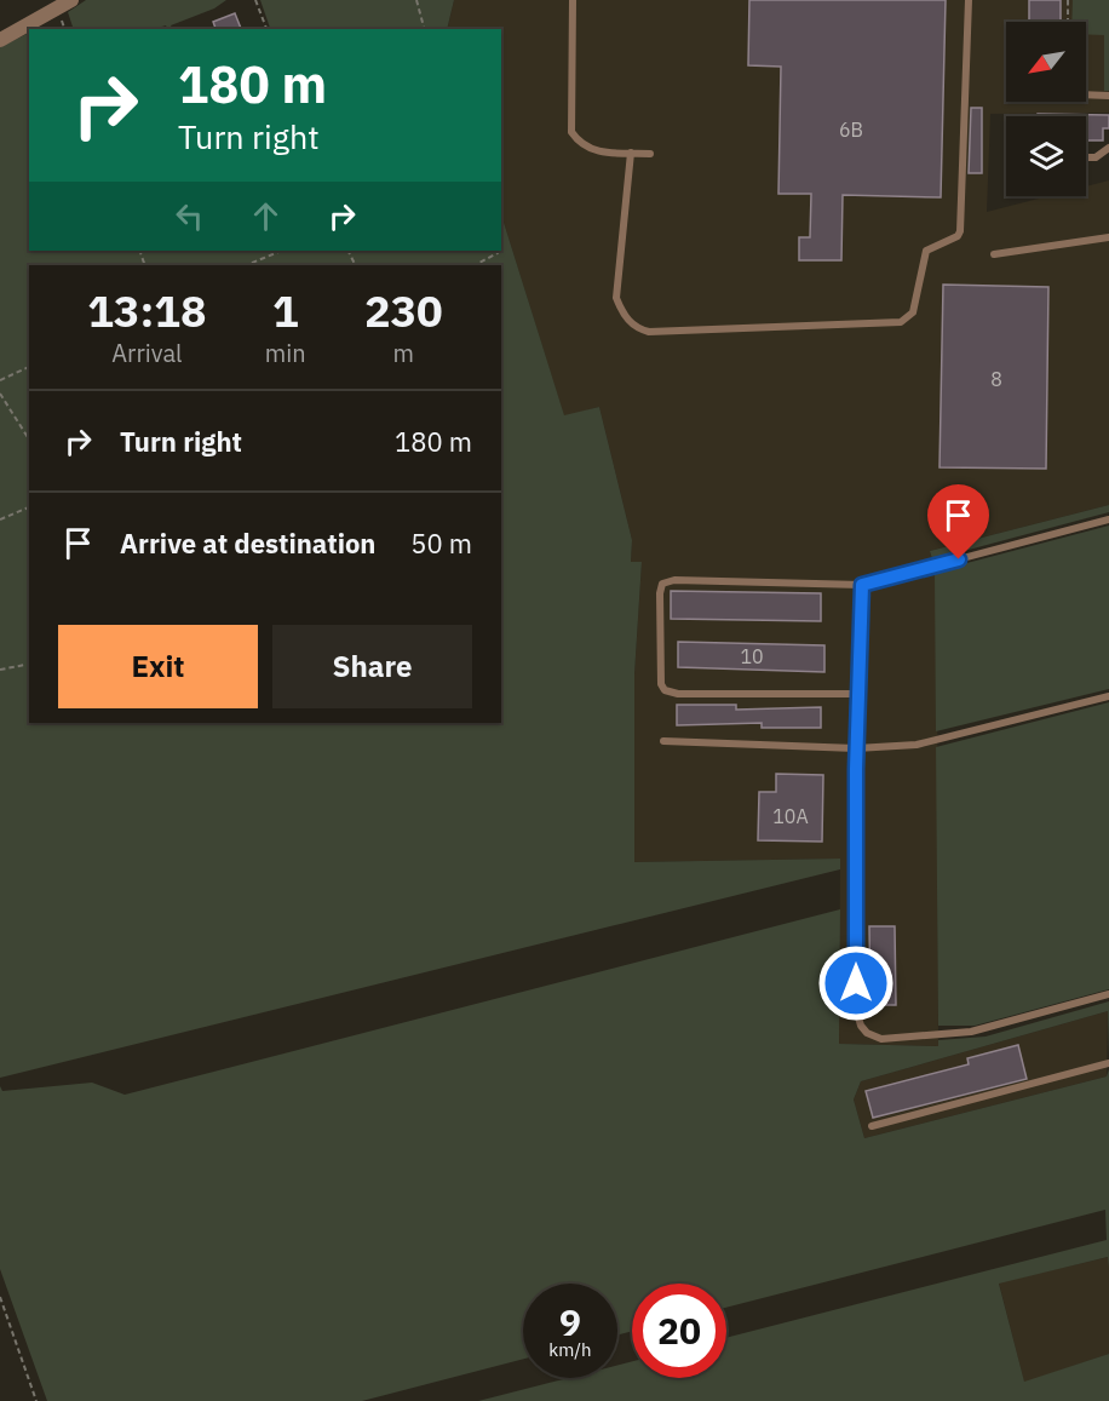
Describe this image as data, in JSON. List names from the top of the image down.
{
  "house_numbers": [
    "6B",
    "8",
    "10",
    "10A"
  ],
  "north": "bottom left",
  "page": {
    "turn": ["180 m", "Turn right"],
    "eta": [
      "13:18",
      "Arrival",
      "1",
      "min",
      "230",
      "m"
    ],
    "list": [
      {
        "name": "Turn right",
        "value": "180 m"
      },
      {
        "name": "Arrive at destination",
        "value": "50 m"
      }
    ],
    "buttons": ["Exit", "Share"],
    "speed": "9 km/h",
    "limit": "20"
  }
}
